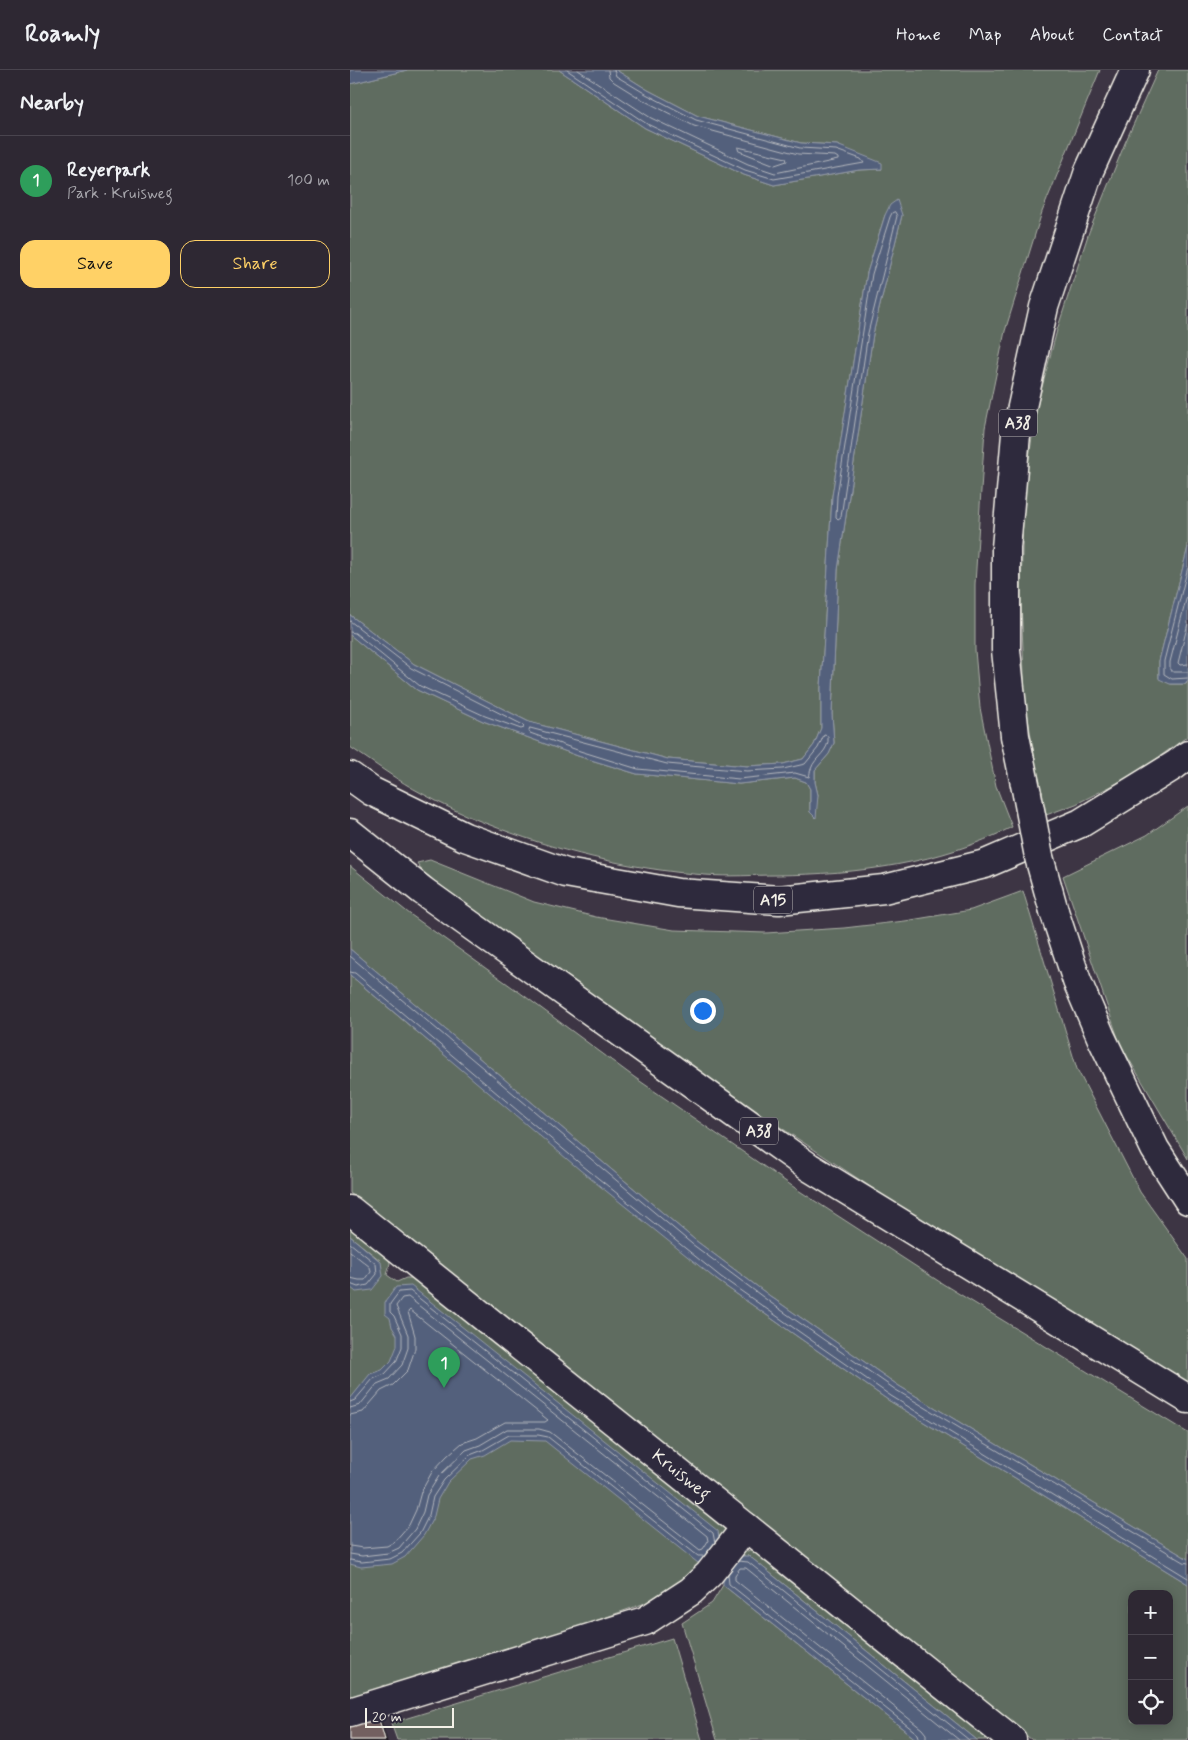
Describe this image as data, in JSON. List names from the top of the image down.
{
  "streets": {
    "main road": ["A38", "A15", "Kruisweg"]
  },
  "scale_bar": "20 m",
  "page": {
    "header": "Roamly",
    "nav": [
      "Home",
      "Map",
      "About",
      "Contact"
    ],
    "heading": "Nearby",
    "list": [
      {
        "mark": "1",
        "name": "Reyerpark",
        "note": "Park · Kruisweg",
        "value": "100 m"
      }
    ],
    "buttons": ["Save", "Share"],
    "pins": "1",
    "map_buttons": ["+", "−"],
    "scale": "20 m"
  }
}
